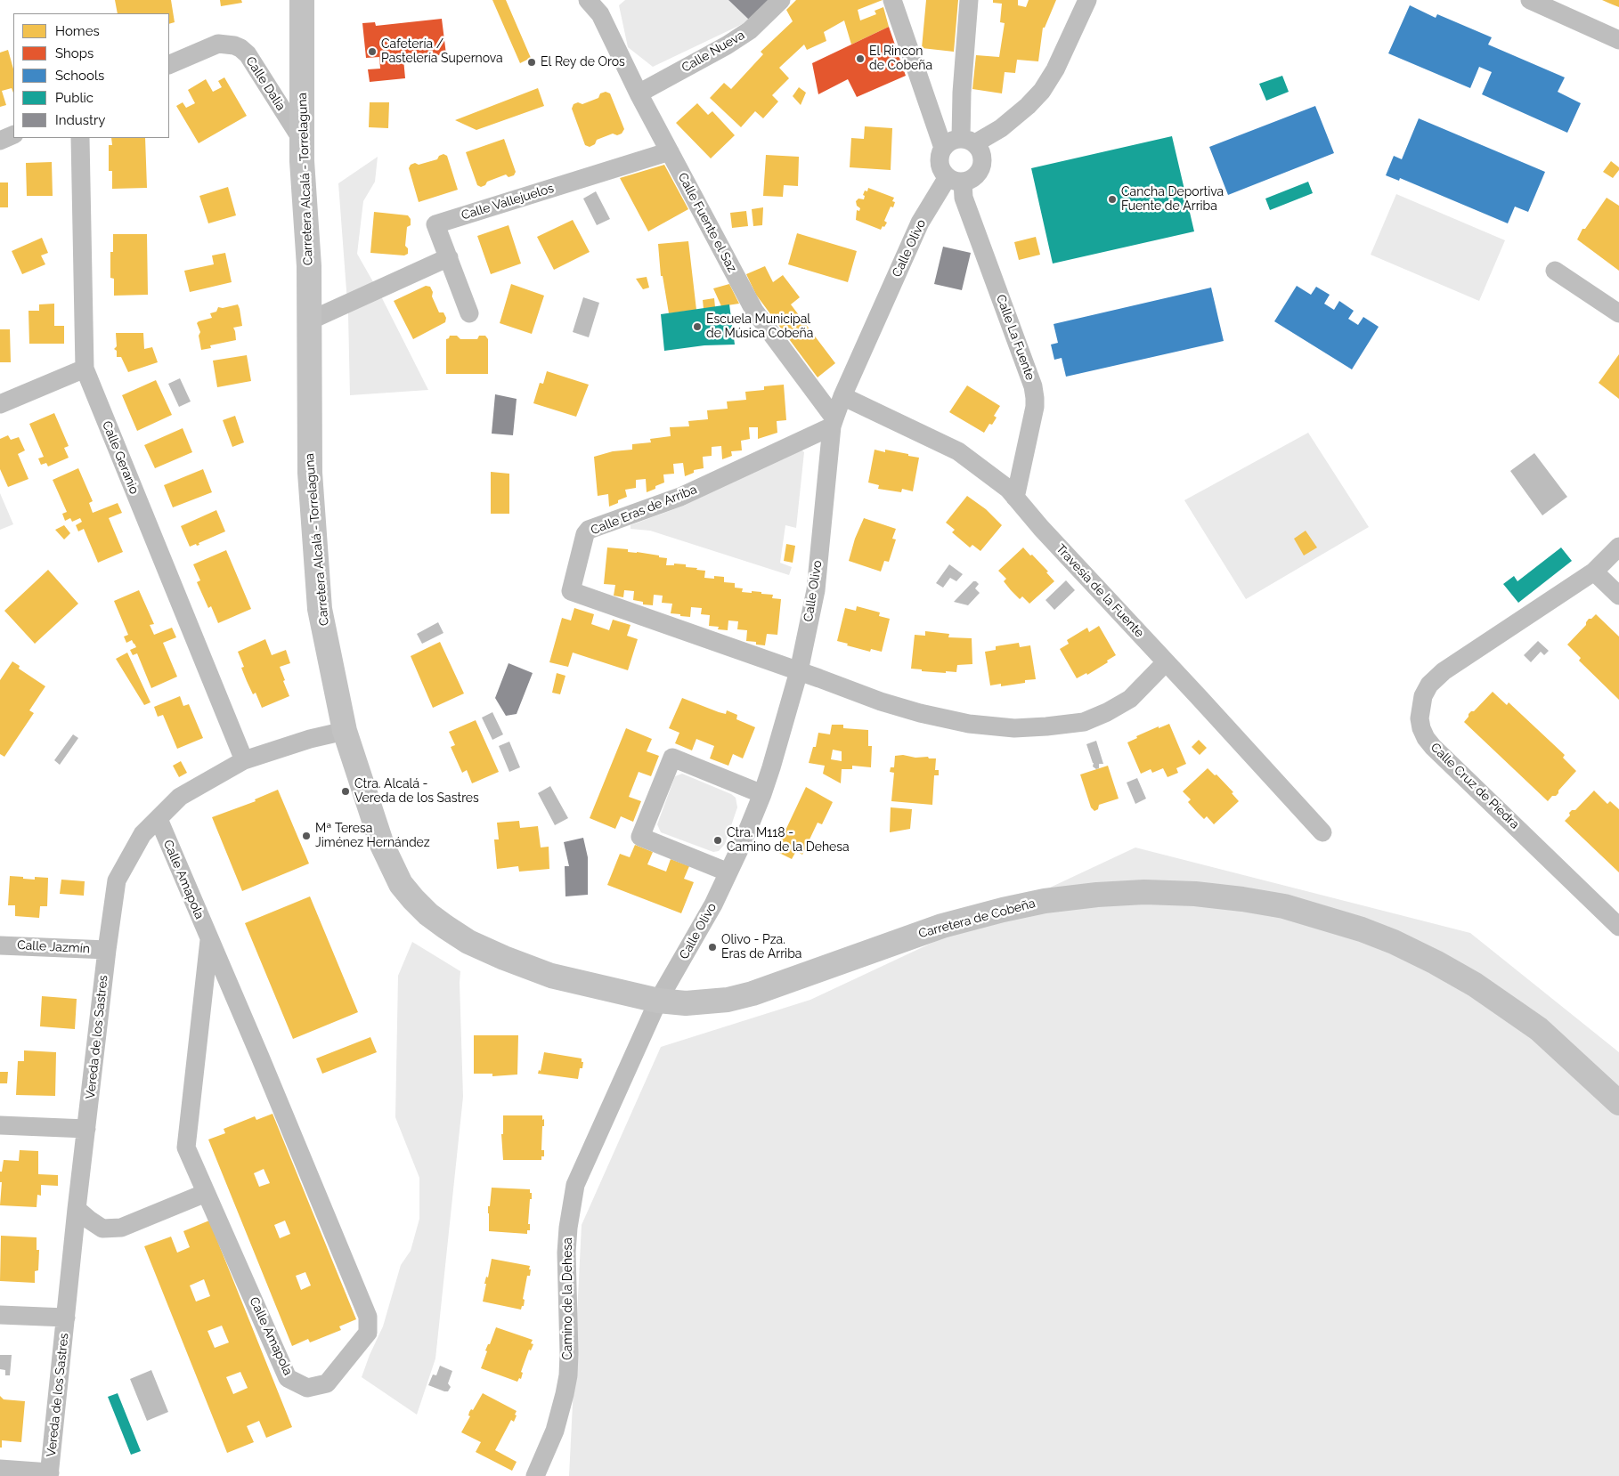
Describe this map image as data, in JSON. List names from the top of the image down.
{
  "streets": {
    "street": [
      "Calle Nueva",
      "Calle Dalia",
      "Carretera Alcalá - Torrelaguna",
      "Calle Vallejuelos",
      "Calle Fuente el Saz",
      "Calle Olivo",
      "Calle La Fuente",
      "Calle Geranio",
      "Calle Eras de Arriba",
      "Travesía de la Fuente",
      "Calle Cruz de Piedra",
      "Calle Amapola",
      "Carretera de Cobeña",
      "Calle Jazmín",
      "Vereda de los Sastres",
      "Camino de la Dehesa"
    ]
  },
  "crossings": [
    ["Calle Nueva", "Calle Fuente el Saz"],
    ["Calle Dalia", "Carretera Alcalá - Torrelaguna"],
    ["Carretera Alcalá - Torrelaguna", "Calle Olivo"],
    ["Carretera Alcalá - Torrelaguna", "Carretera de Cobeña"],
    ["Carretera Alcalá - Torrelaguna", "Vereda de los Sastres"],
    ["Carretera Alcalá - Torrelaguna", "Camino de la Dehesa"],
    ["Calle Vallejuelos", "Calle Fuente el Saz"],
    ["Calle Fuente el Saz", "Calle Olivo"],
    ["Calle Fuente el Saz", "Calle Eras de Arriba"],
    ["Calle Olivo", "Calle La Fuente"],
    ["Calle Olivo", "Calle Eras de Arriba"],
    ["Calle Olivo", "Travesía de la Fuente"],
    ["Calle Olivo", "Carretera de Cobeña"],
    ["Calle Olivo", "Camino de la Dehesa"],
    ["Calle La Fuente", "Travesía de la Fuente"],
    ["Calle Geranio", "Vereda de los Sastres"],
    ["Calle Amapola", "Vereda de los Sastres"],
    ["Carretera de Cobeña", "Camino de la Dehesa"],
    ["Calle Jazmín", "Vereda de los Sastres"]
  ],
  "places": [
    "Cafetería / Pastelería Supernova",
    "El Rincon de Cobeña",
    "El Rey de Oros",
    "Cancha Deportiva Fuente de Arriba",
    "Escuela Municipal de Música Cobeña",
    "Ctra. Alcalá - Vereda de los Sastres",
    "Mª Teresa Jiménez Hernández",
    "Ctra. M118 - Camino de la Dehesa",
    "Olivo - Pza. Eras de Arriba"
  ],
  "legend": [
    "Homes",
    "Shops",
    "Schools",
    "Public",
    "Industry"
  ]
}
